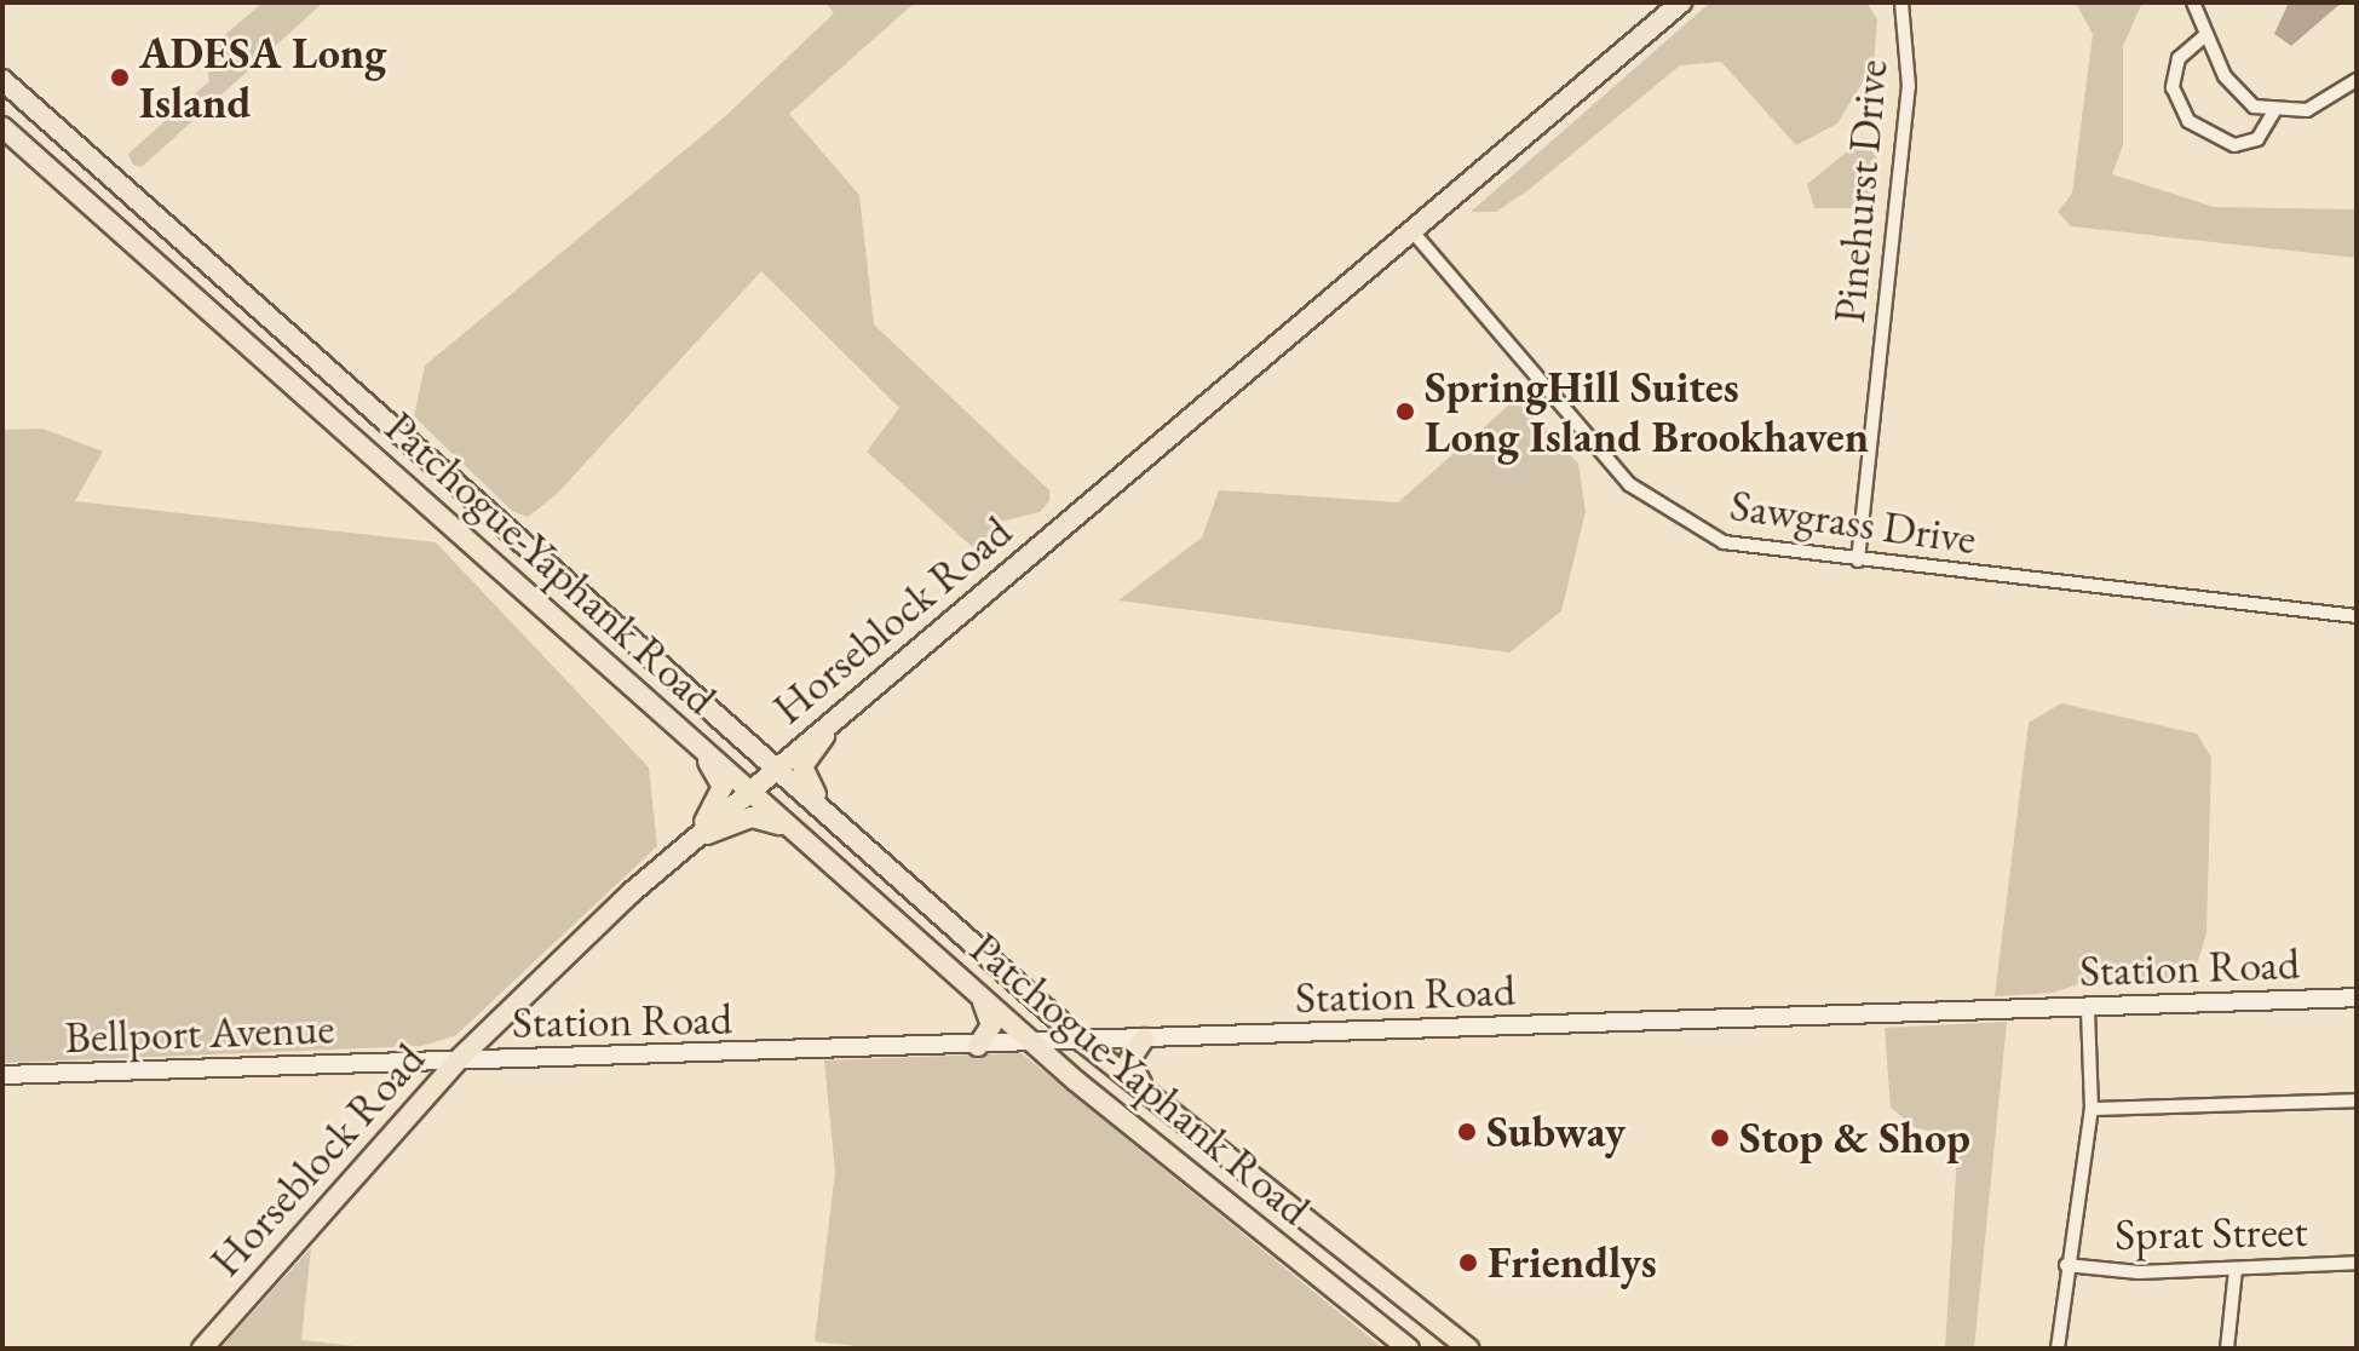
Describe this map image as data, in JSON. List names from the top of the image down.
{
  "streets": {
    "main road": [
      "Patchogue-Yaphank Road",
      "Horseblock Road",
      "Station Road",
      "Bellport Avenue"
    ],
    "street": ["Pinehurst Drive", "Sawgrass Drive", "Sprat Street"]
  },
  "crossings": [
    ["Pinehurst Drive", "Sawgrass Drive"],
    ["Sawgrass Drive", "Horseblock Road"],
    ["Patchogue-Yaphank Road", "Horseblock Road"],
    ["Patchogue-Yaphank Road", "Station Road"],
    ["Horseblock Road", "Station Road"],
    ["Horseblock Road", "Bellport Avenue"],
    ["Station Road", "Bellport Avenue"]
  ],
  "places": [
    "ADESA Long Island",
    "SpringHill Suites Long Island Brookhaven",
    "Subway",
    "Stop & Shop",
    "Friendlys"
  ]
}
